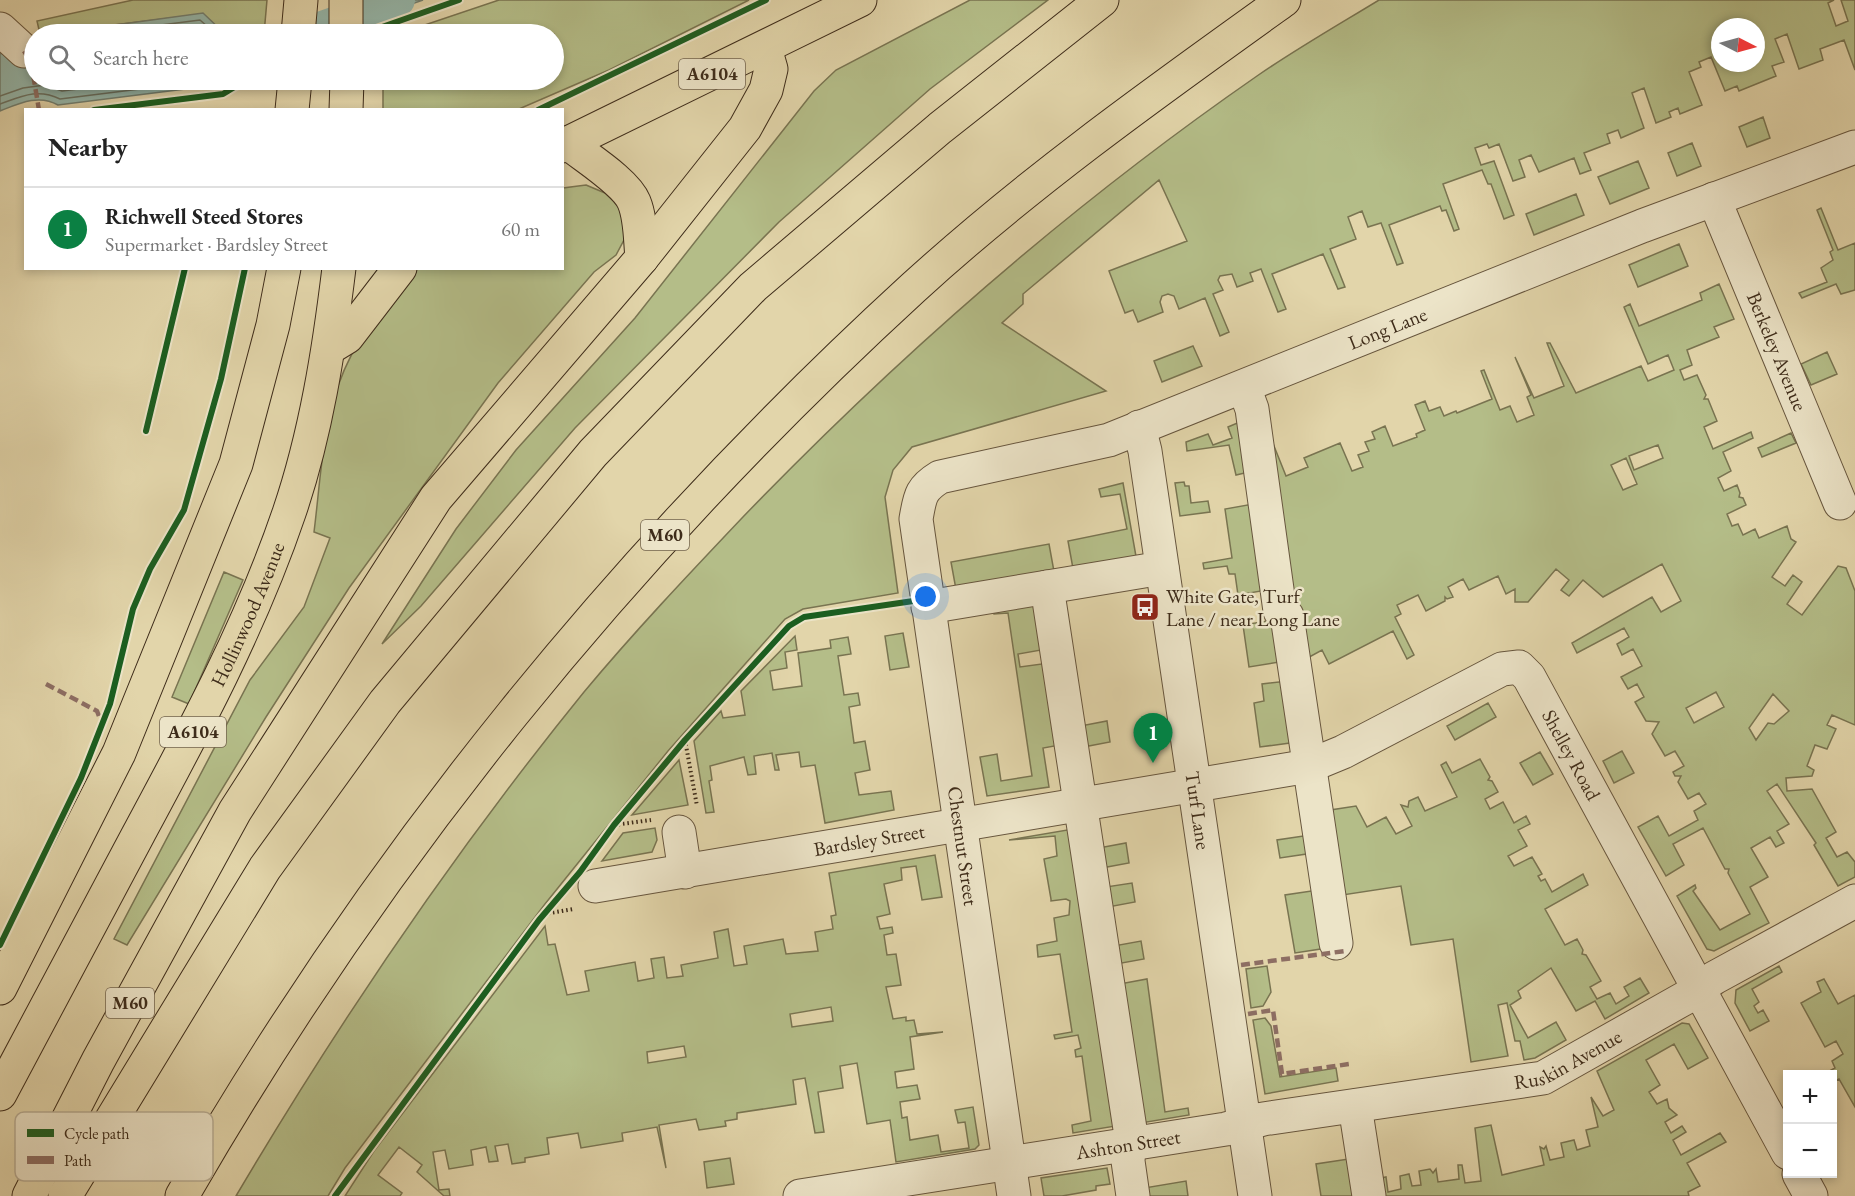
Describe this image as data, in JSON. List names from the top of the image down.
{
  "streets": {
    "main road": ["A6104", "M60", "Hollinwood Avenue"],
    "street": [
      "Long Lane",
      "Berkeley Avenue",
      "Shelley Road",
      "Turf Lane",
      "Bardsley Street",
      "Chestnut Street",
      "Ruskin Avenue",
      "Ashton Street"
    ]
  },
  "crossings": [
    ["A6104", "M60"],
    ["Long Lane", "Berkeley Avenue"],
    ["Long Lane", "Turf Lane"],
    ["Long Lane", "Chestnut Street"],
    ["Shelley Road", "Turf Lane"],
    ["Shelley Road", "Bardsley Street"],
    ["Shelley Road", "Ruskin Avenue"],
    ["Turf Lane", "Bardsley Street"],
    ["Turf Lane", "Ruskin Avenue"],
    ["Turf Lane", "Ashton Street"],
    ["Bardsley Street", "Chestnut Street"],
    ["Chestnut Street", "Ashton Street"],
    ["Ruskin Avenue", "Ashton Street"]
  ],
  "places": {
    "bus stop": ["White Gate, Turf Lane / near Long Lane"]
  },
  "legend": ["Cycle path", "Path"],
  "north": "right",
  "page": {
    "search": "Search here",
    "heading": "Nearby",
    "list": [
      {
        "mark": "1",
        "name": "Richwell Steed Stores",
        "note": "Supermarket · Bardsley Street",
        "value": "60 m"
      }
    ],
    "pins": "1",
    "map_buttons": ["+", "−"]
  }
}
